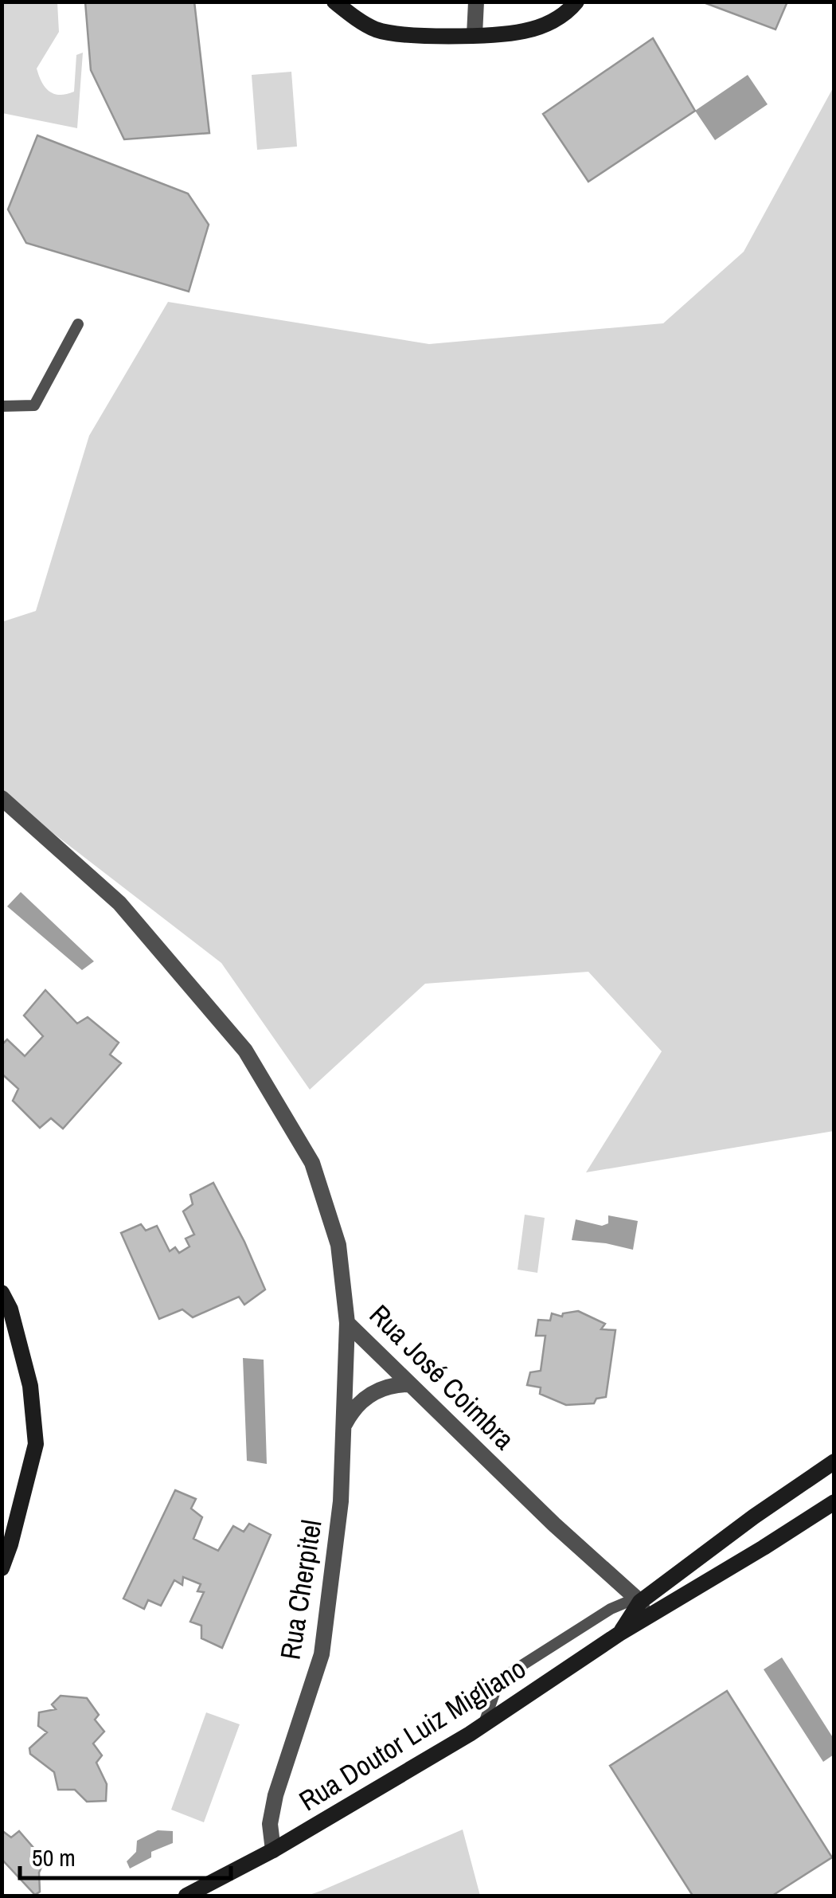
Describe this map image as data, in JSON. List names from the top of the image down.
{
  "streets": {
    "main road": ["Rua Doutor Luiz Migliano"],
    "street": ["Rua José Coimbra", "Rua Cherpitel"]
  },
  "crossings": [
    ["Rua José Coimbra", "Rua Cherpitel"],
    ["Rua José Coimbra", "Rua Doutor Luiz Migliano"],
    ["Rua Cherpitel", "Rua Doutor Luiz Migliano"]
  ],
  "scale_bar": "50 m"
}
